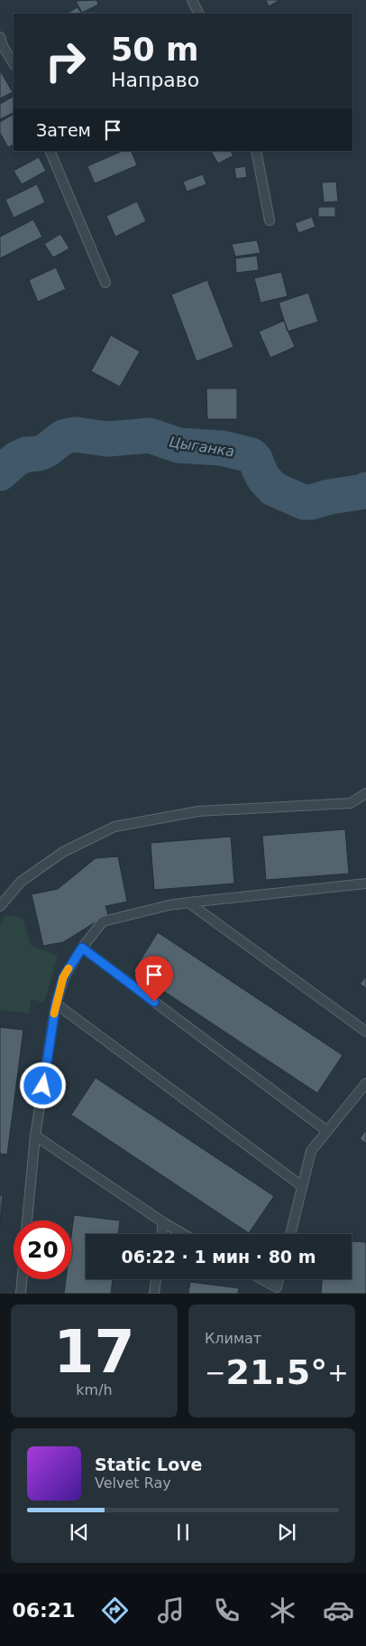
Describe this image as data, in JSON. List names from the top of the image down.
{
  "water": ["Цыганка"],
  "page": {
    "turn": ["50 m", "Направо"],
    "then": "Затем",
    "limit": "20",
    "trip": "06:22 · 1 мин · 80 m",
    "tile": [
      ["17", "km/h"],
      "Климат"
    ],
    "heat": ["−", "21.5°", "+"],
    "song": ["Static Love", "Velvet Ray"],
    "tabs": "06:21"
  }
}
